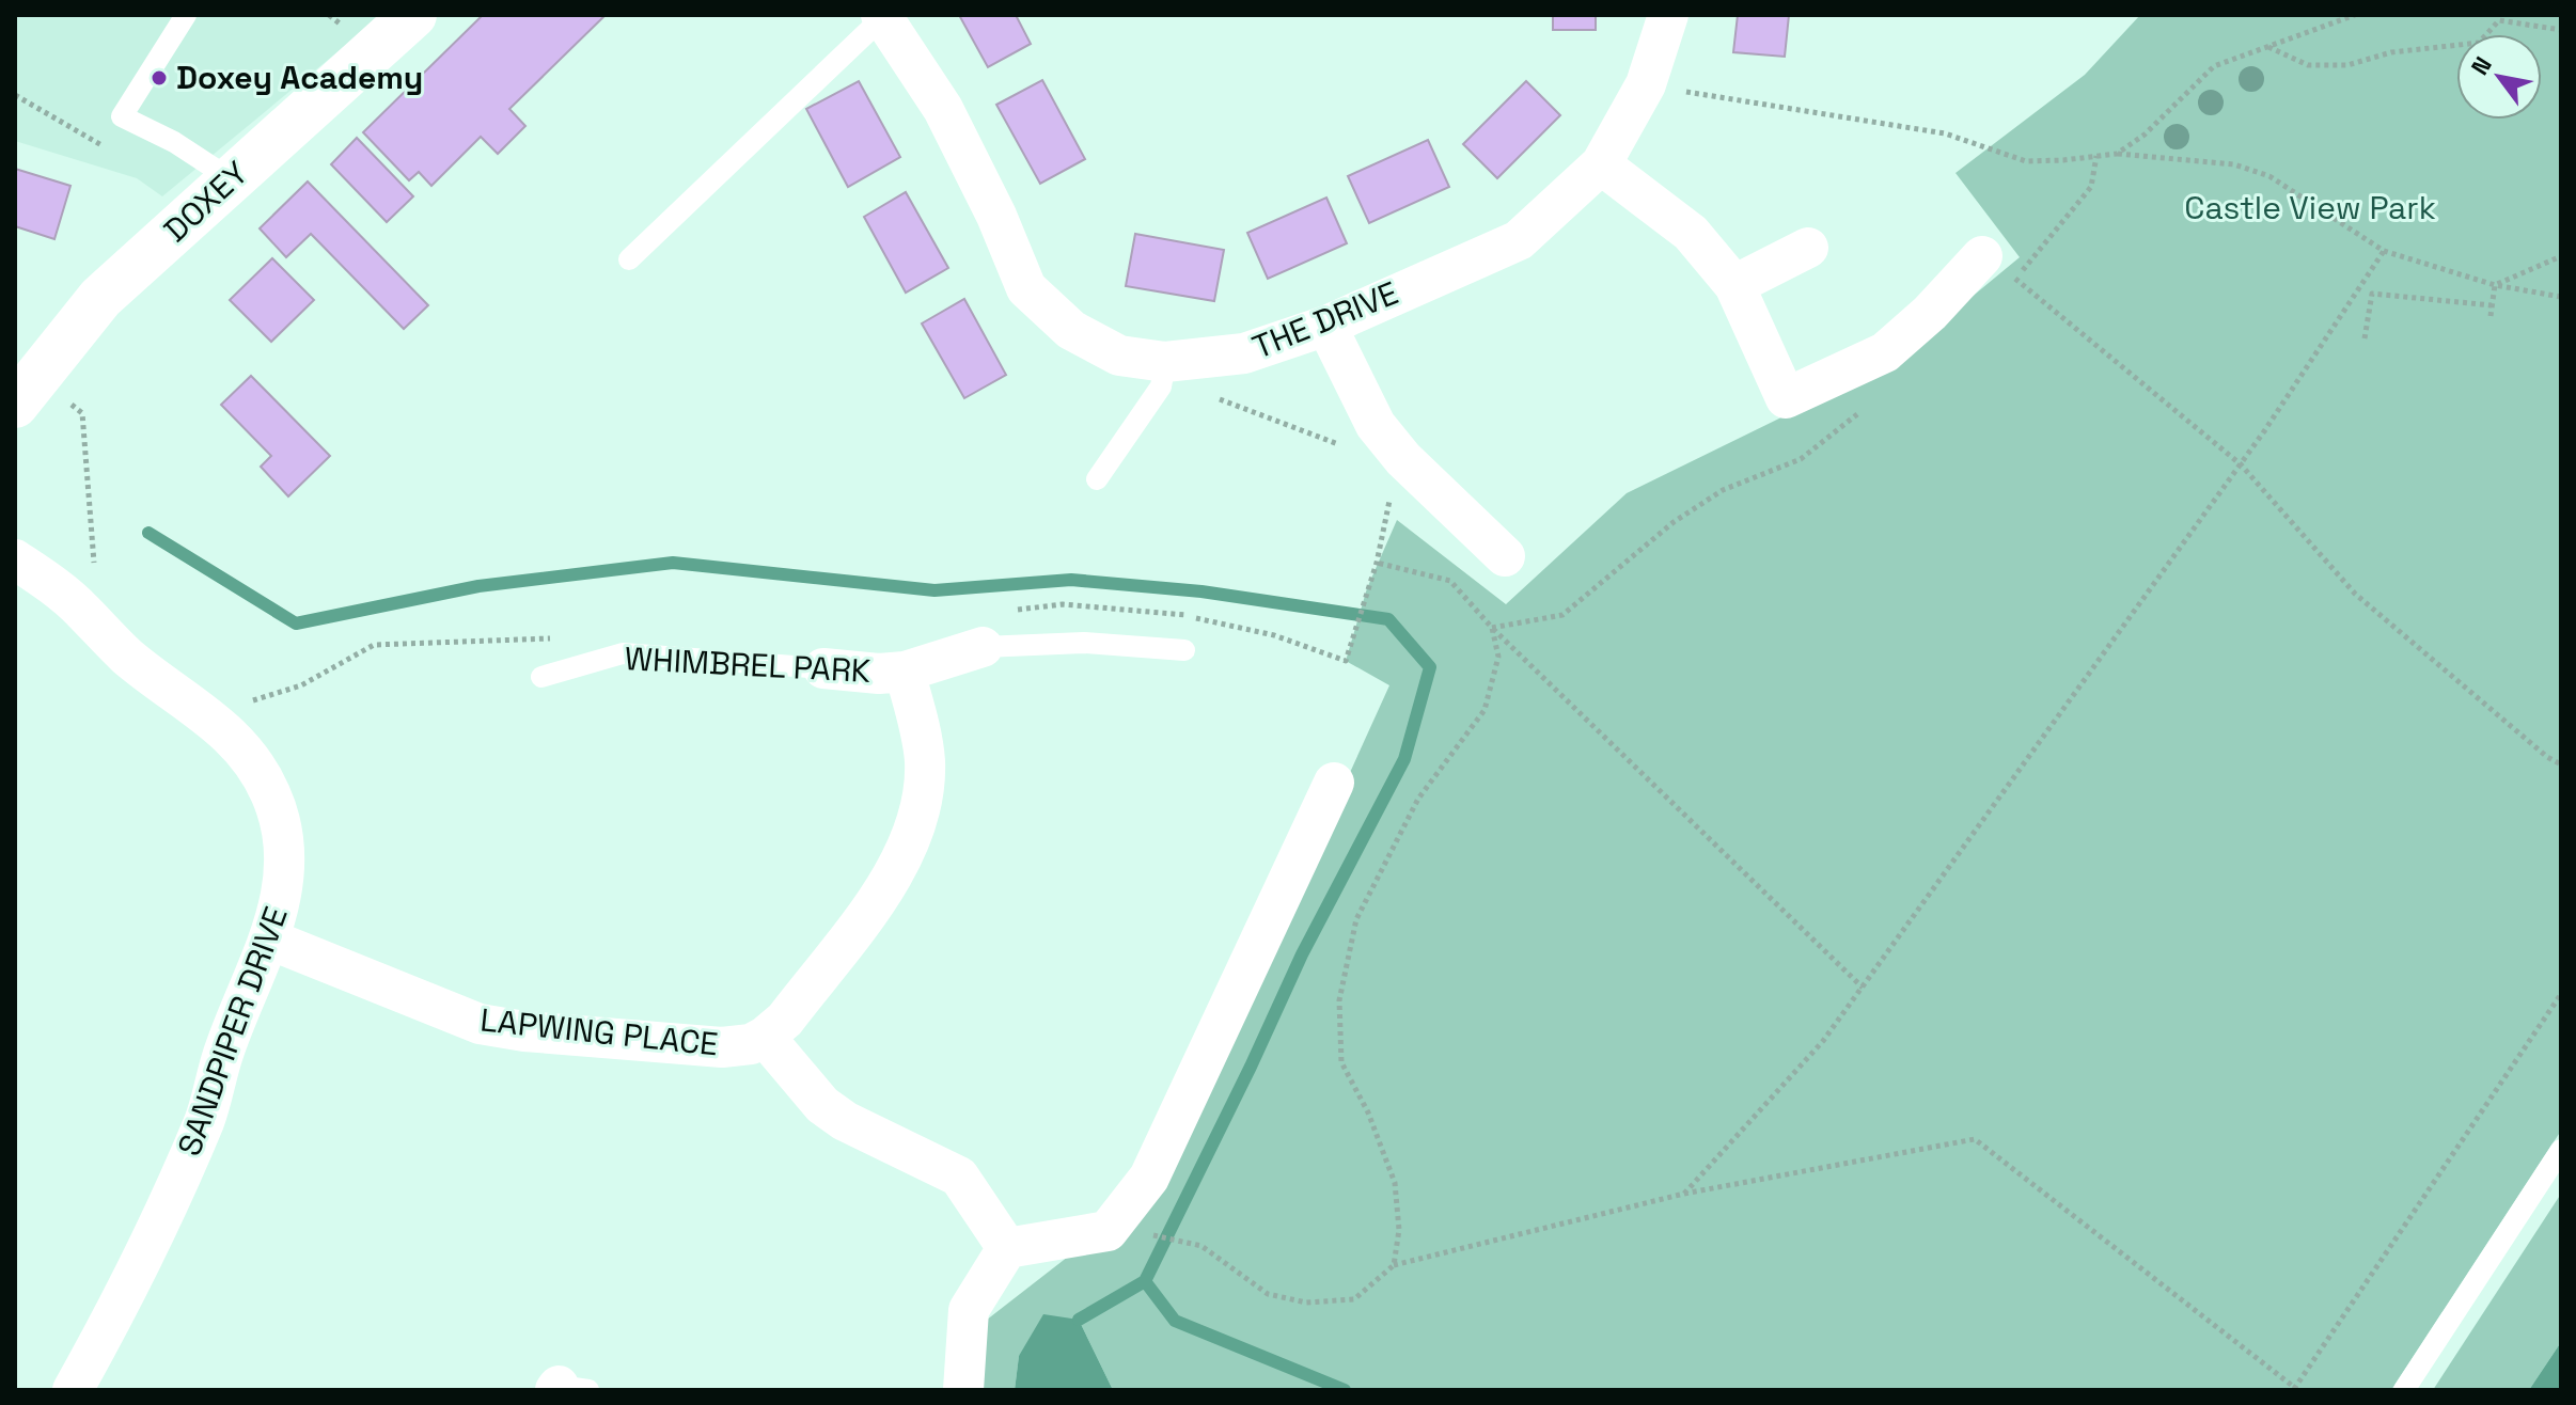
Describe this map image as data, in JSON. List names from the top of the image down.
{
  "streets": {
    "street": [
      "DOXEY",
      "THE DRIVE",
      "WHIMBREL PARK",
      "SANDPIPER DRIVE",
      "LAPWING PLACE"
    ]
  },
  "crossings": [
    ["WHIMBREL PARK", "LAPWING PLACE"],
    ["SANDPIPER DRIVE", "LAPWING PLACE"]
  ],
  "parks": ["Castle View Park"],
  "places": ["Doxey Academy"],
  "north": "top left"
}
